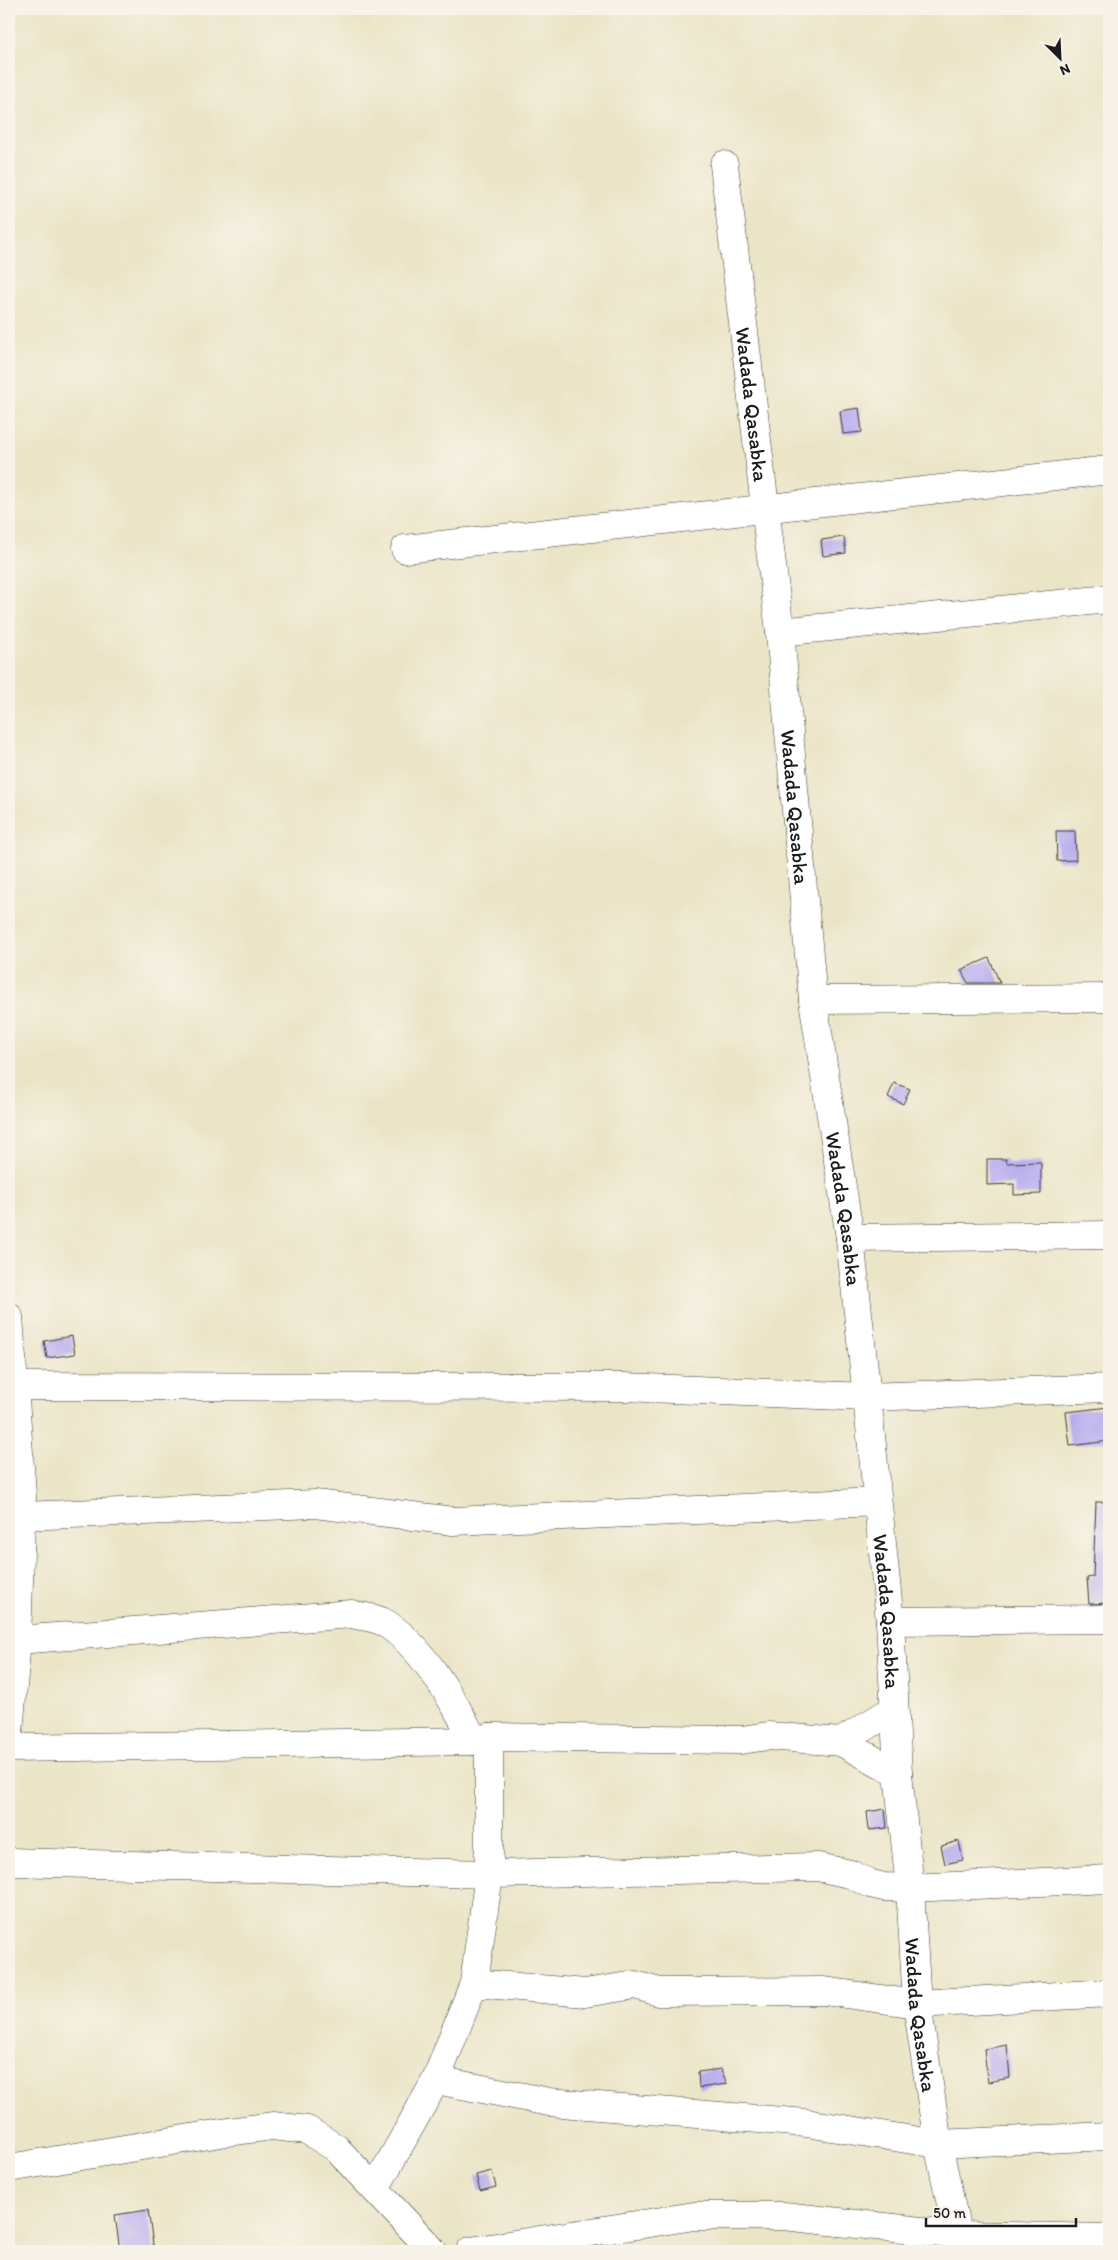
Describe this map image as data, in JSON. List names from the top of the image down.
{
  "streets": {
    "street": ["Wadada Qasabka"]
  },
  "scale_bar": "50 m",
  "north": "bottom right"
}
